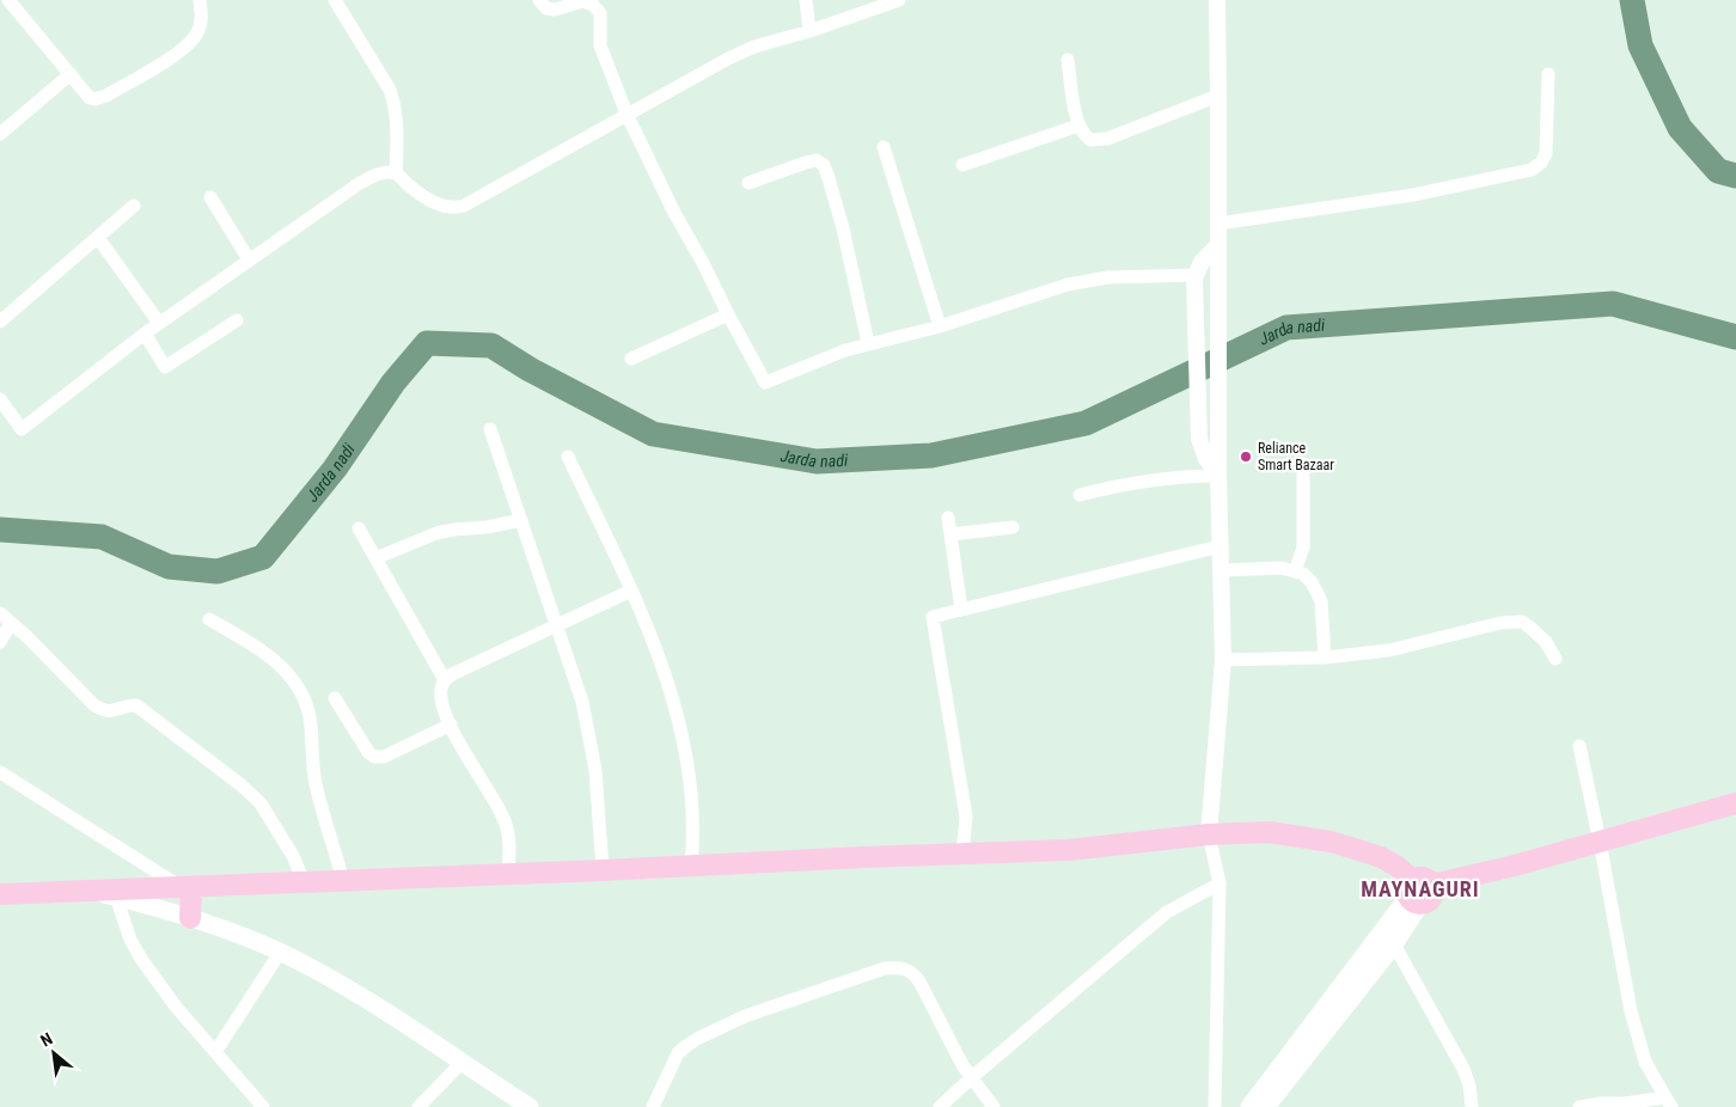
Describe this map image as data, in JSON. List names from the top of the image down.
{
  "districts": ["MAYNAGURI"],
  "water": ["Jarda nadi"],
  "places": ["Reliance Smart Bazaar"],
  "north": "top left"
}
